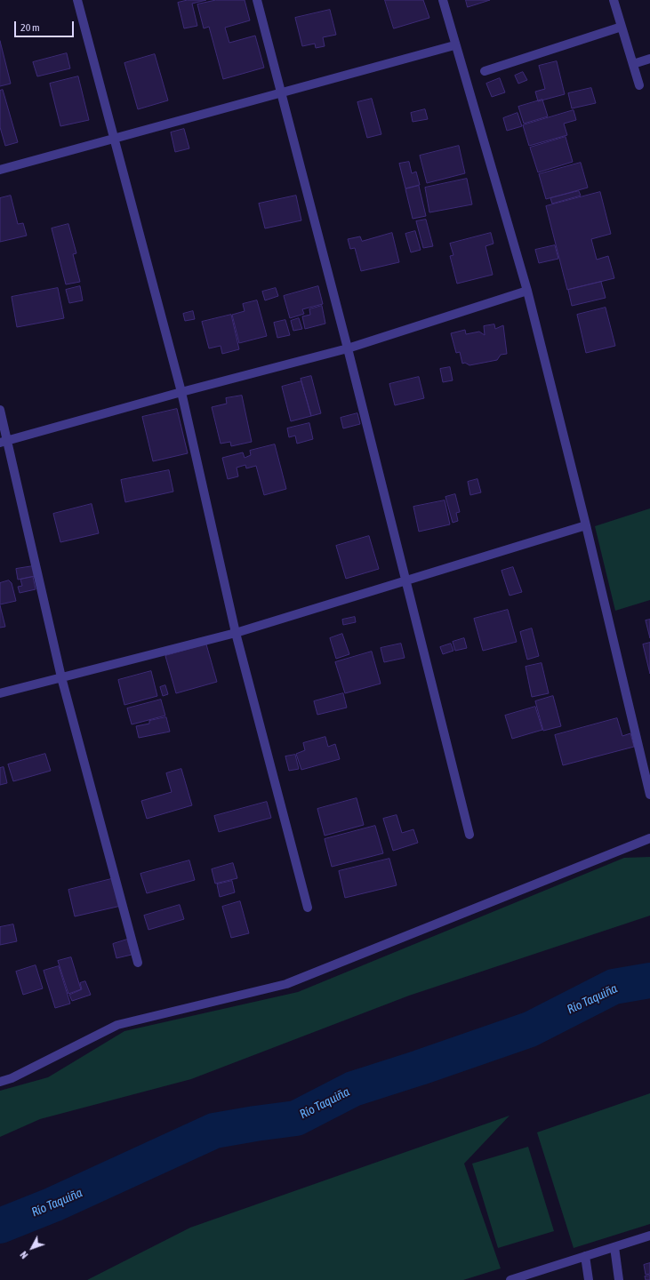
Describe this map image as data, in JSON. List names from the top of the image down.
{
  "water": ["Río Taquiña"],
  "scale_bar": "20 m",
  "north": "bottom left"
}
